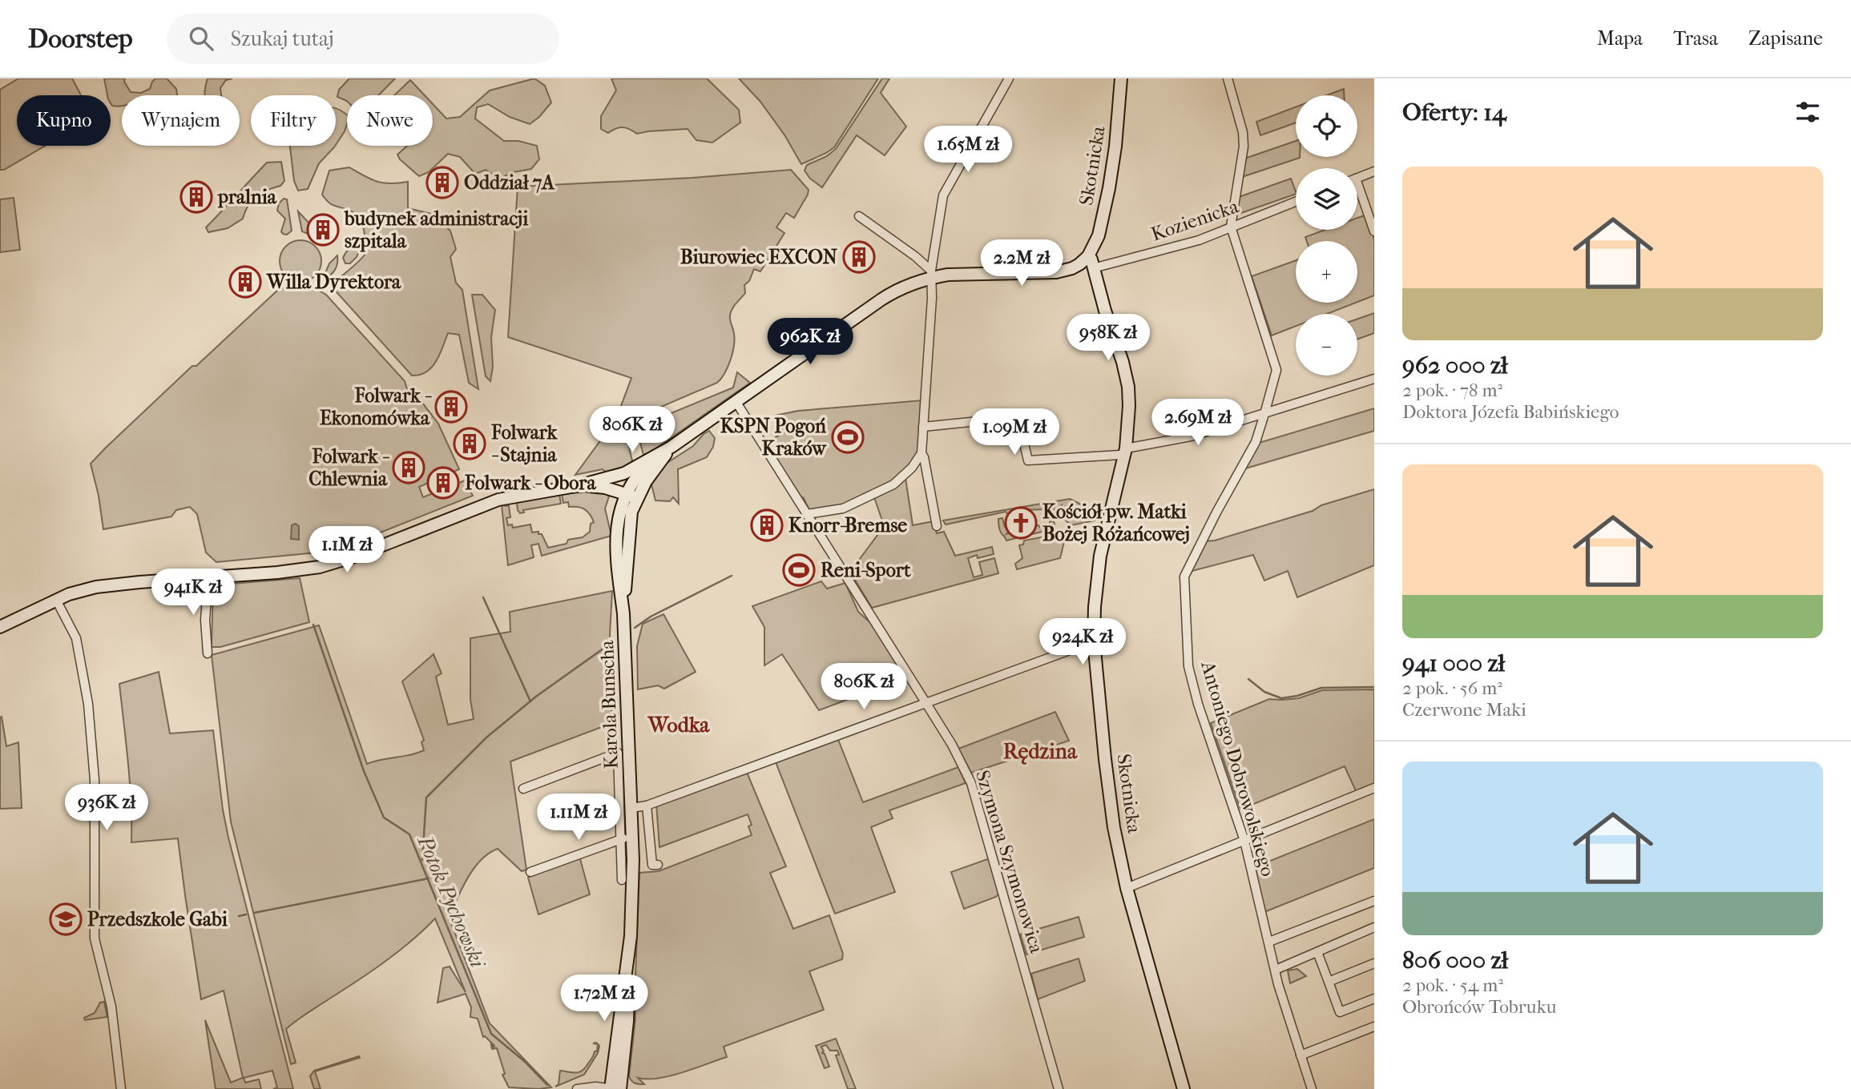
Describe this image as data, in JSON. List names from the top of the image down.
{
  "streets": {
    "street": [
      "Skotnicka",
      "Kozienicka",
      "Karola Bunscha",
      "Antoniego Dobrowolskiego",
      "Szymona Szymonowica"
    ]
  },
  "crossings": [
    ["Skotnicka", "Kozienicka"],
    ["Kozienicka", "Antoniego Dobrowolskiego"]
  ],
  "districts": ["Wodka", "Rędzina"],
  "water": ["Potok Pychowski"],
  "places": {
    "building": [
      "Oddział 7A",
      "pralnia",
      "budynek administracji szpitala",
      "Biurowiec EXCON",
      "Willa Dyrektora",
      "Folwark - Ekonomówka",
      "Folwark - Stajnia",
      "Folwark - Chlewnia",
      "Folwark - Obora",
      "Knorr-Bremse"
    ],
    "sports": ["KSPN Pogoń Kraków", "Reni-Sport"],
    "church": ["Kościół pw. Matki Bożej Różańcowej"],
    "school or university": ["Przedszkole Gabi"]
  },
  "page": {
    "header": "Doorstep",
    "search": "Szukaj tutaj",
    "nav": ["Mapa", "Trasa", "Zapisane"],
    "heading": "Oferty: 14",
    "map_buttons": ["+", "−"],
    "chip": [
      "Kupno",
      "Wynajem",
      "Filtry",
      "Nowe"
    ],
    "price": [
      "1.65M zł",
      "2.2M zł",
      "958K zł",
      "962K zł",
      "2.69M zł",
      "806K zł",
      "1.09M zł",
      "1.1M zł",
      "941K zł",
      "924K zł",
      "806K zł",
      "936K zł",
      "1.11M zł",
      "1.72M zł"
    ],
    "list": [
      {
        "name": "962 000 zł",
        "note": "2 pok. · 78 m² · Doktora Józefa Babińskiego"
      },
      {
        "name": "941 000 zł",
        "note": "2 pok. · 56 m² · Czerwone Maki"
      },
      {
        "name": "806 000 zł",
        "note": "2 pok. · 54 m² · Obrońców Tobruku"
      }
    ]
  }
}
